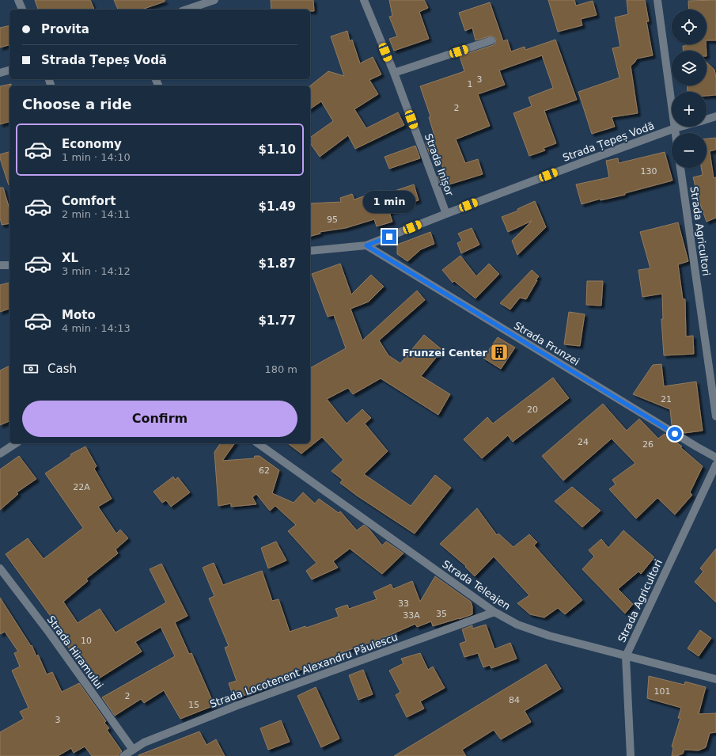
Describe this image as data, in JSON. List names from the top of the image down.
{
  "streets": {
    "street": [
      "Strada Țepeș Vodă",
      "Strada Inișor",
      "Strada Agricultori",
      "Strada Frunzei",
      "Strada Teleajen",
      "Strada Hiramului",
      "Strada Locotenent Alexandru Păulescu"
    ]
  },
  "crossings": [
    ["Strada Țepeș Vodă", "Strada Inișor"],
    ["Strada Țepeș Vodă", "Strada Frunzei"],
    ["Strada Agricultori", "Strada Teleajen"],
    ["Strada Teleajen", "Strada Locotenent Alexandru Păulescu"],
    ["Strada Hiramului", "Strada Locotenent Alexandru Păulescu"]
  ],
  "places": {
    "building": ["Frunzei Center"]
  },
  "house_numbers": [
    "3",
    "1",
    "2",
    "130",
    "95",
    "21",
    "20",
    "24",
    "26",
    "62",
    "22A",
    "33",
    "35",
    "33A",
    "10",
    "101",
    "2",
    "84",
    "15",
    "3"
  ],
  "page": {
    "map_buttons": ["+", "−"],
    "banner": ["Provita", "Strada Țepeș Vodă"],
    "heading": "Choose a ride",
    "list": [
      {
        "name": "Economy",
        "note": "1 min · 14:10",
        "value": "$1.10"
      },
      {
        "name": "Comfort",
        "note": "2 min · 14:11",
        "value": "$1.49"
      },
      {
        "name": "XL",
        "note": "3 min · 14:12",
        "value": "$1.87"
      },
      {
        "name": "Moto",
        "note": "4 min · 14:13",
        "value": "$1.77"
      }
    ],
    "bubble": "1 min",
    "pay": ["Cash", "180 m"],
    "buttons": "Confirm"
  }
}
